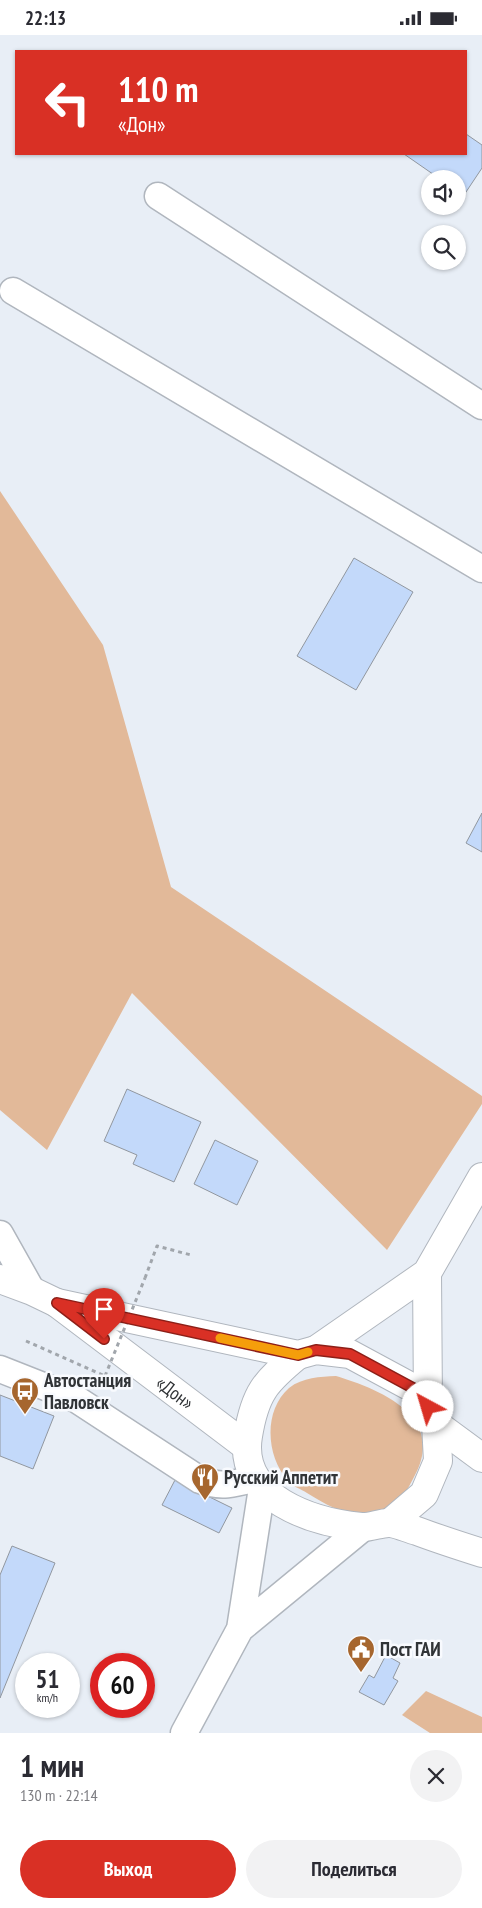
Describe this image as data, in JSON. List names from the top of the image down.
{
  "streets": {
    "main road": ["«Дон»"]
  },
  "places": {
    "bus stop": ["Автостанция Павловск"],
    "restaurant": ["Русский Аппетит"],
    "public building": ["Пост ГАИ"]
  },
  "page": {
    "status": "22:13",
    "turn": ["110 m", "«Дон»"],
    "speed": "51 km/h",
    "limit": "60",
    "heading": ["1 мин", "130 m · 22:14"],
    "buttons": ["Выход", "Поделиться"]
  }
}
